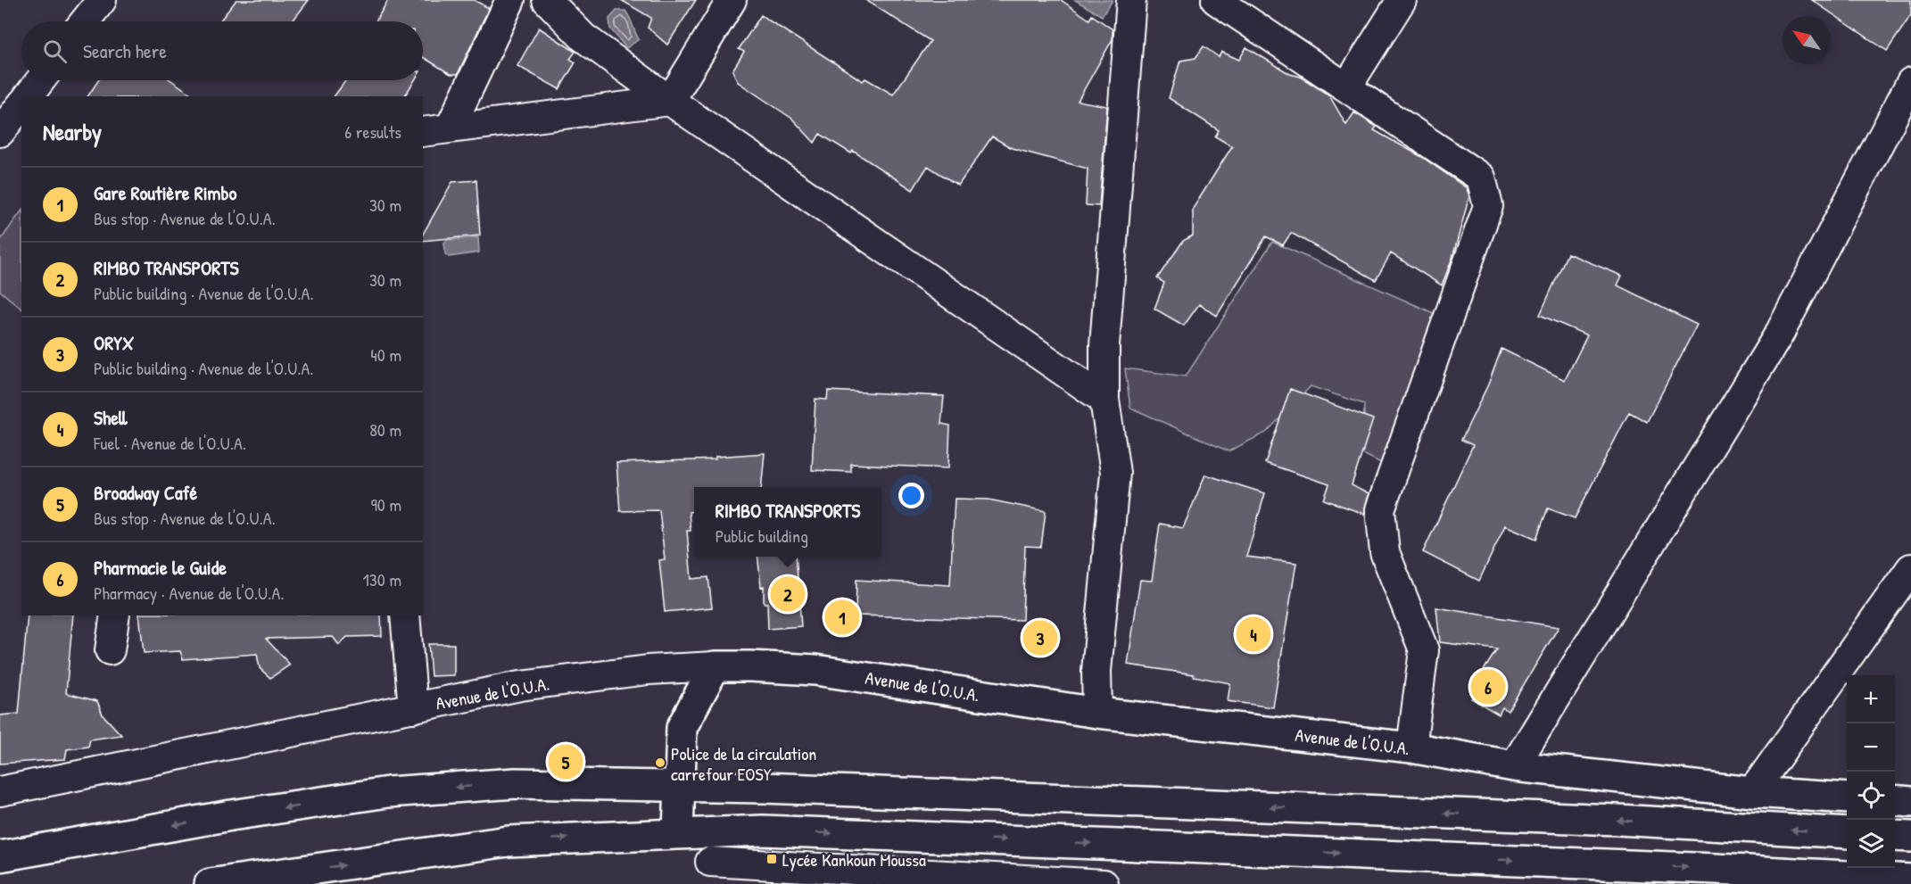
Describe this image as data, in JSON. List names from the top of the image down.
{
  "streets": {
    "main road": ["Avenue de l'O.U.A."]
  },
  "places": {
    "other": ["Police de la circulation carrefour EOSY"],
    "transit": ["Lycée Kankoun Moussa"]
  },
  "north": "top left",
  "page": {
    "search": "Search here",
    "heading": ["Nearby", "6 results"],
    "list": [
      {
        "mark": "1",
        "name": "Gare Routière Rimbo",
        "note": "Bus stop · Avenue de l'O.U.A.",
        "value": "30 m"
      },
      {
        "mark": "2",
        "name": "RIMBO TRANSPORTS",
        "note": "Public building · Avenue de l'O.U.A.",
        "value": "30 m"
      },
      {
        "mark": "3",
        "name": "ORYX",
        "note": "Public building · Avenue de l'O.U.A.",
        "value": "40 m"
      },
      {
        "mark": "4",
        "name": "Shell",
        "note": "Fuel · Avenue de l'O.U.A.",
        "value": "80 m"
      },
      {
        "mark": "5",
        "name": "Broadway Café",
        "note": "Bus stop · Avenue de l'O.U.A.",
        "value": "90 m"
      },
      {
        "mark": "6",
        "name": "Pharmacie le Guide",
        "note": "Pharmacy · Avenue de l'O.U.A.",
        "value": "130 m"
      }
    ],
    "popup": ["RIMBO TRANSPORTS", "Public building"],
    "pins": [
      "2",
      "1",
      "4",
      "3",
      "6",
      "5"
    ],
    "map_buttons": ["+", "−"]
  }
}
